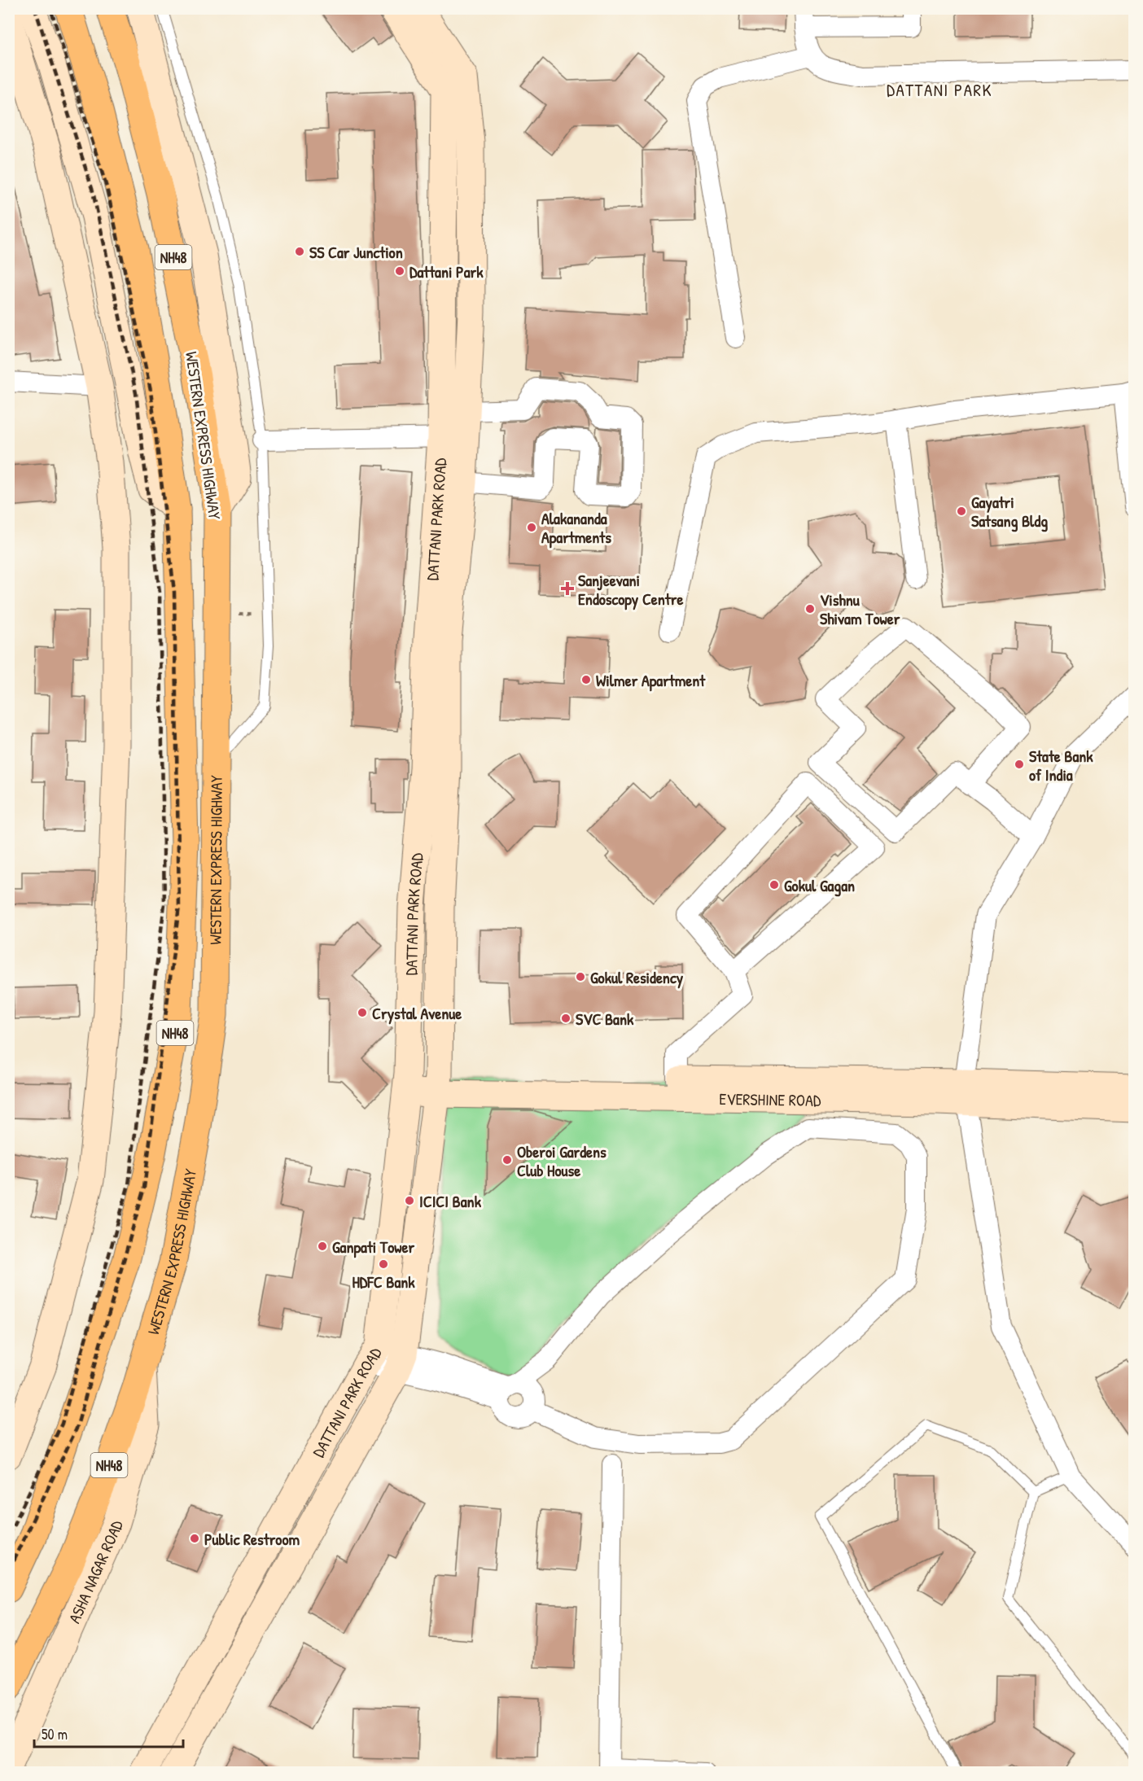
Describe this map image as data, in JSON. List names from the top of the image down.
{
  "streets": {
    "highway": ["NH48", "WESTERN EXPRESS HIGHWAY"],
    "street": ["DATTANI PARK ROAD", "EVERSHINE ROAD", "ASHA NAGAR ROAD"]
  },
  "crossings": [
    ["WESTERN EXPRESS HIGHWAY", "ASHA NAGAR ROAD"],
    ["DATTANI PARK ROAD", "EVERSHINE ROAD"]
  ],
  "districts": ["DATTANI PARK"],
  "places": {
    "other": [
      "SS Car Junction",
      "Dattani Park",
      "Gayatri Satsang Bldg",
      "Alakananda Apartments",
      "Vishnu Shivam Tower",
      "Wilmer Apartment",
      "State Bank of India",
      "Gokul Gagan",
      "Gokul Residency",
      "Crystal Avenue",
      "SVC Bank",
      "Oberoi Gardens Club House",
      "ICICI Bank",
      "Ganpati Tower",
      "HDFC Bank",
      "Public Restroom"
    ],
    "health": ["Sanjeevani Endoscopy Centre"]
  },
  "scale_bar": "50 m"
}
